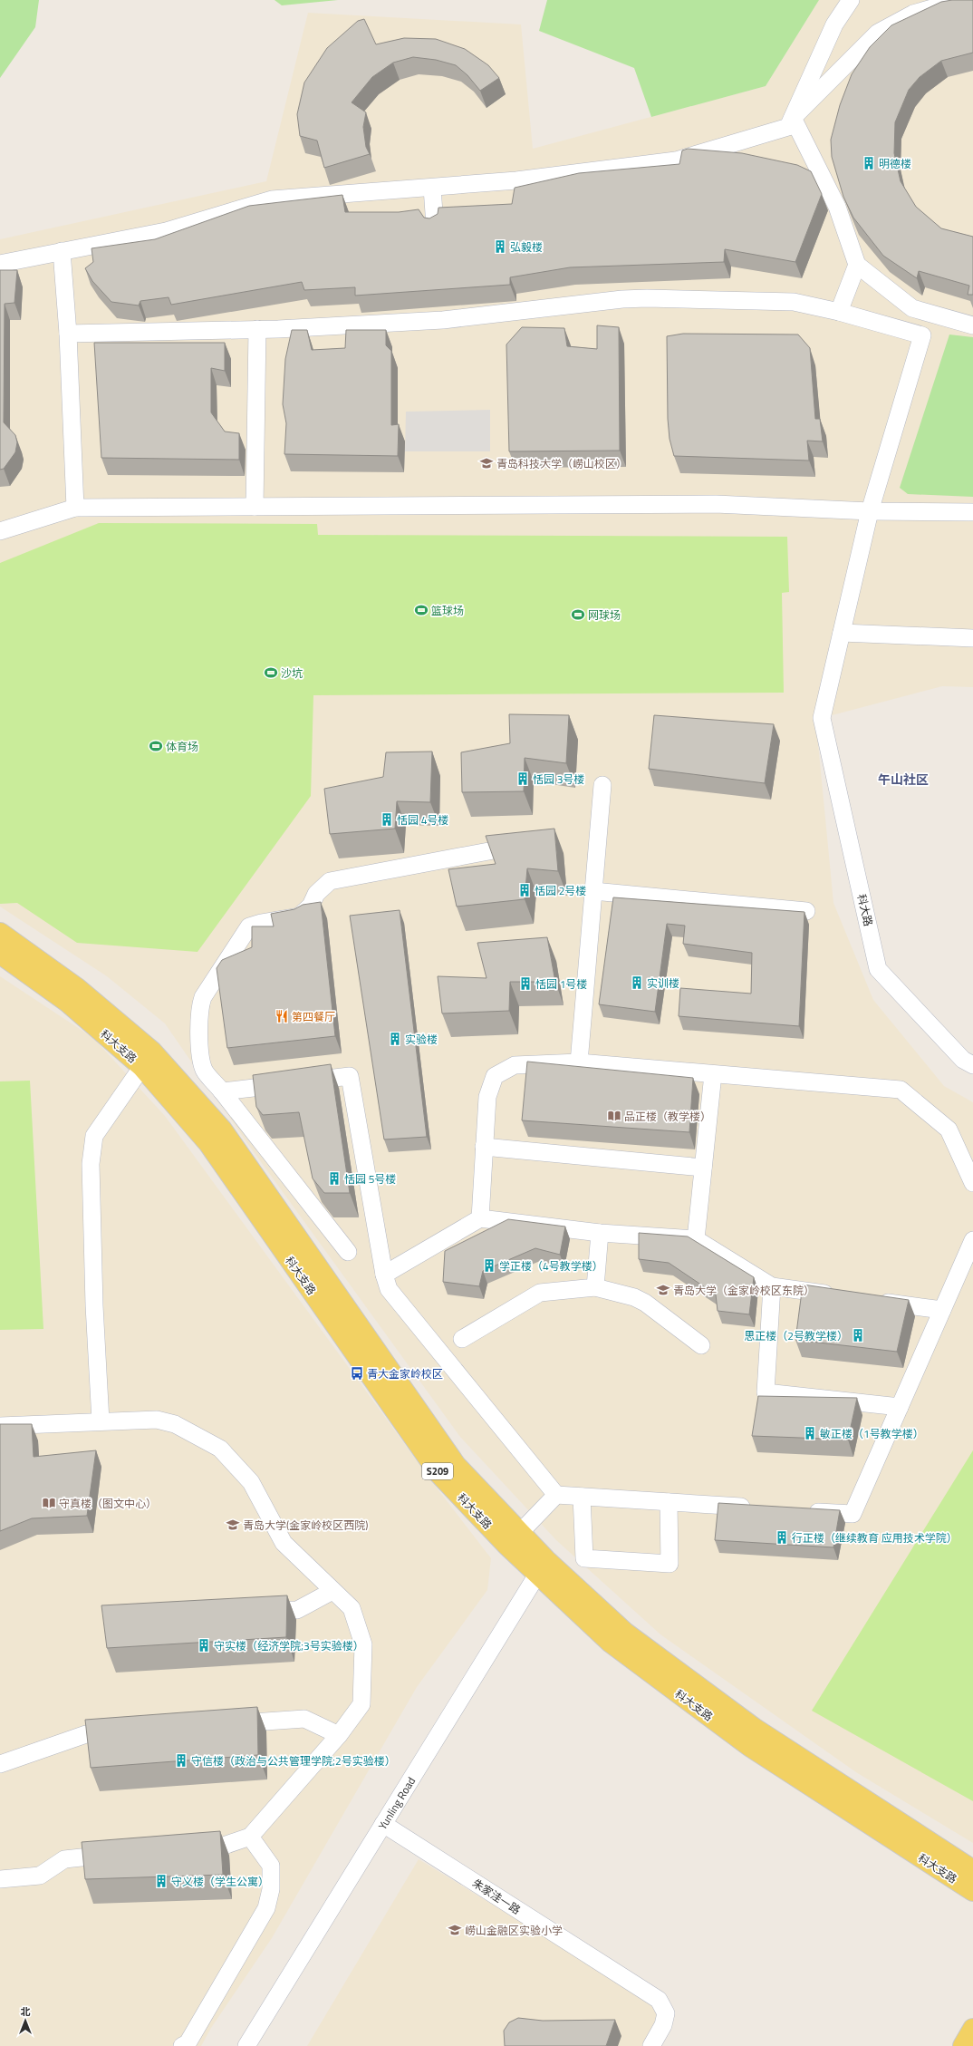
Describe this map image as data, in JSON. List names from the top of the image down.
{
  "streets": {
    "main road": ["科大支路", "S209"],
    "street": ["科大路", "Yunling Road", "朱家洼一路"]
  },
  "crossings": [
    ["科大支路", "Yunling Road"],
    ["Yunling Road", "朱家洼一路"]
  ],
  "districts": ["午山社区"],
  "places": {
    "building": [
      "明德楼",
      "弘毅楼",
      "恬园 3号楼",
      "恬园 4号楼",
      "恬园 2号楼",
      "实训楼",
      "恬园 1号楼",
      "实验楼",
      "恬园 5号楼",
      "学正楼（4号教学楼）",
      "思正楼（2号教学楼）",
      "敏正楼（1号教学楼）",
      "行正楼（继续教育 应用技术学院）",
      "守实楼（经济学院;3号实验楼）",
      "守信楼（政治与公共管理学院;2号实验楼）",
      "守义楼（学生公寓）"
    ],
    "school or university": [
      "青岛科技大学（崂山校区）",
      "青岛大学（金家岭校区东院）",
      "青岛大学(金家岭校区西院)",
      "崂山金融区实验小学"
    ],
    "sports": [
      "篮球场",
      "网球场",
      "沙坑",
      "体育场"
    ],
    "restaurant": ["第四餐厅"],
    "library": ["品正楼（教学楼）", "守真楼（图文中心）"],
    "bus stop": ["青大金家岭校区"]
  },
  "north": "top"
}
